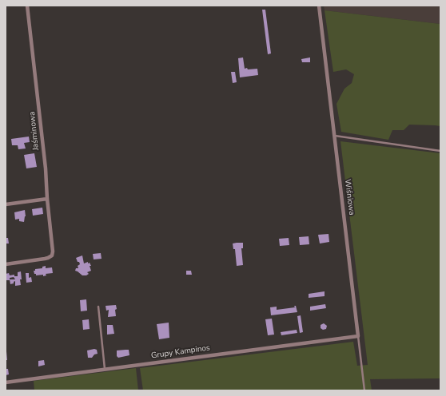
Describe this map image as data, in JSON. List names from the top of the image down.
{
  "streets": {
    "street": ["Jaśminowa", "Wiśniowa", "Grupy Kampinos"]
  },
  "crossings": [
    ["Wiśniowa", "Grupy Kampinos"]
  ]
}
